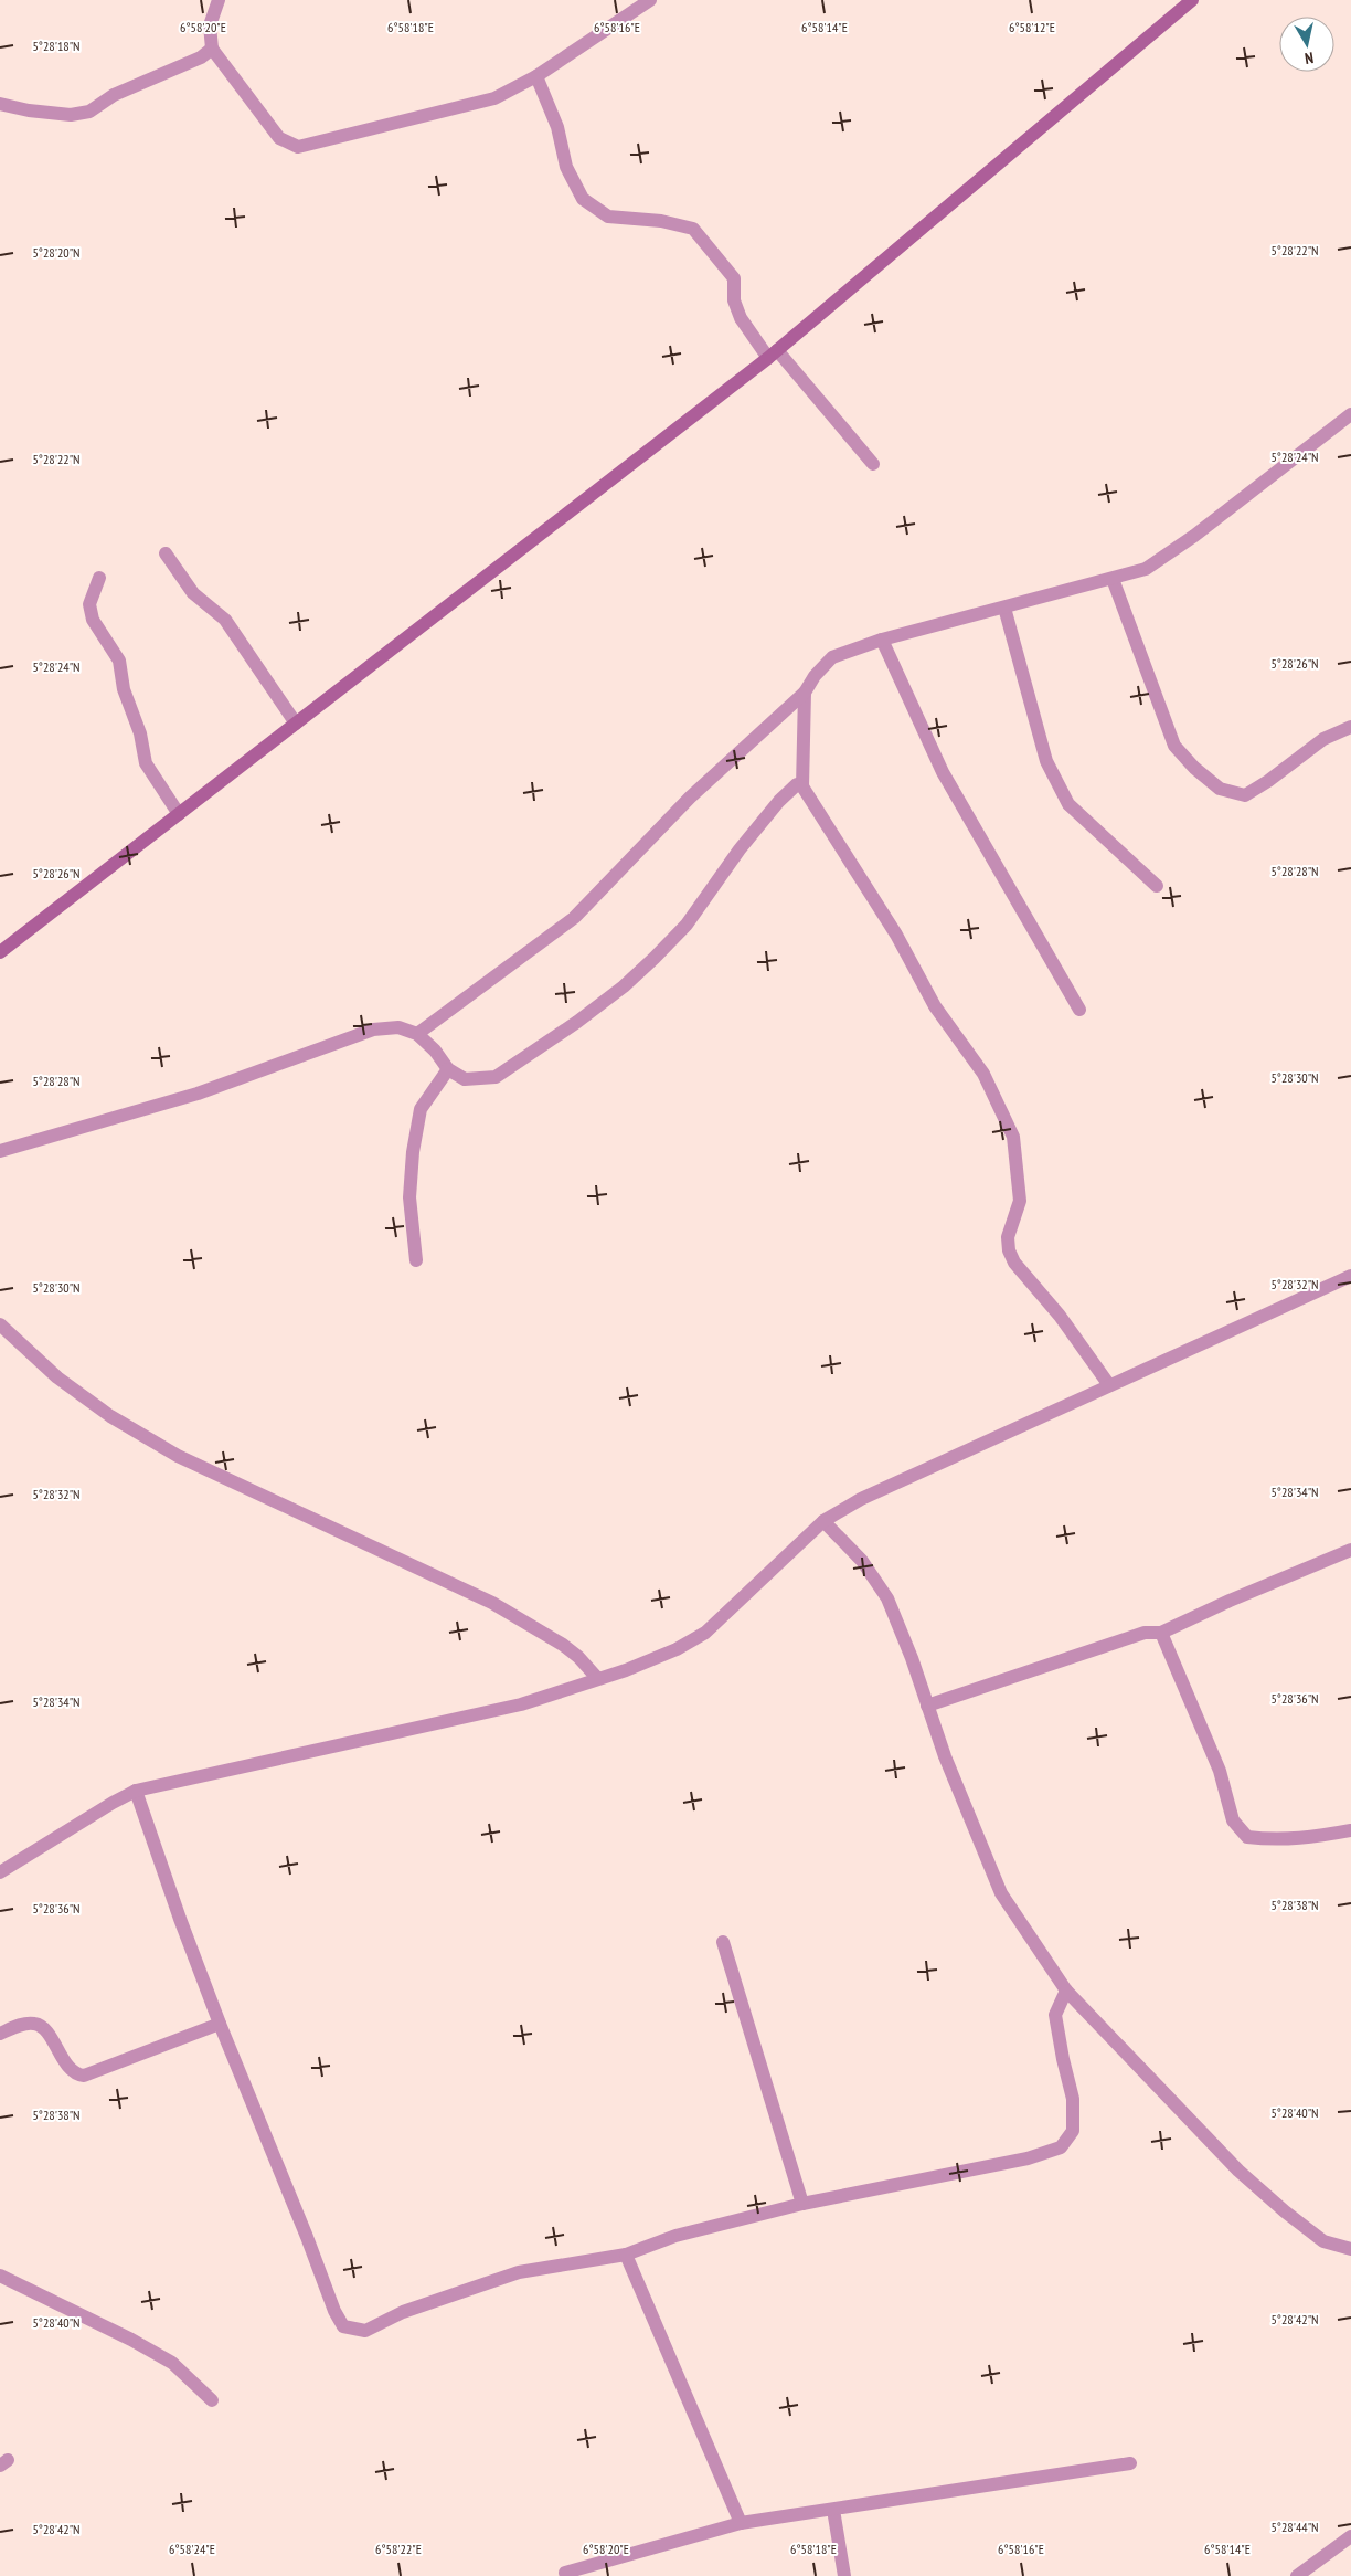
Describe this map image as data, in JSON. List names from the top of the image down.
{
  "north": "bottom",
  "coordinates": [
    "6°58'20\"E",
    "6°58'18\"E",
    "6°58'16\"E",
    "6°58'14\"E",
    "6°58'12\"E",
    "5°28'18\"N",
    "5°28'22\"N",
    "5°28'20\"N",
    "5°28'24\"N",
    "5°28'26\"N",
    "5°28'28\"N",
    "5°28'30\"N",
    "5°28'32\"N",
    "5°28'34\"N",
    "5°28'36\"N",
    "5°28'38\"N",
    "5°28'40\"N",
    "5°28'42\"N",
    "5°28'44\"N",
    "6°58'24\"E",
    "6°58'22\"E"
  ]
}
